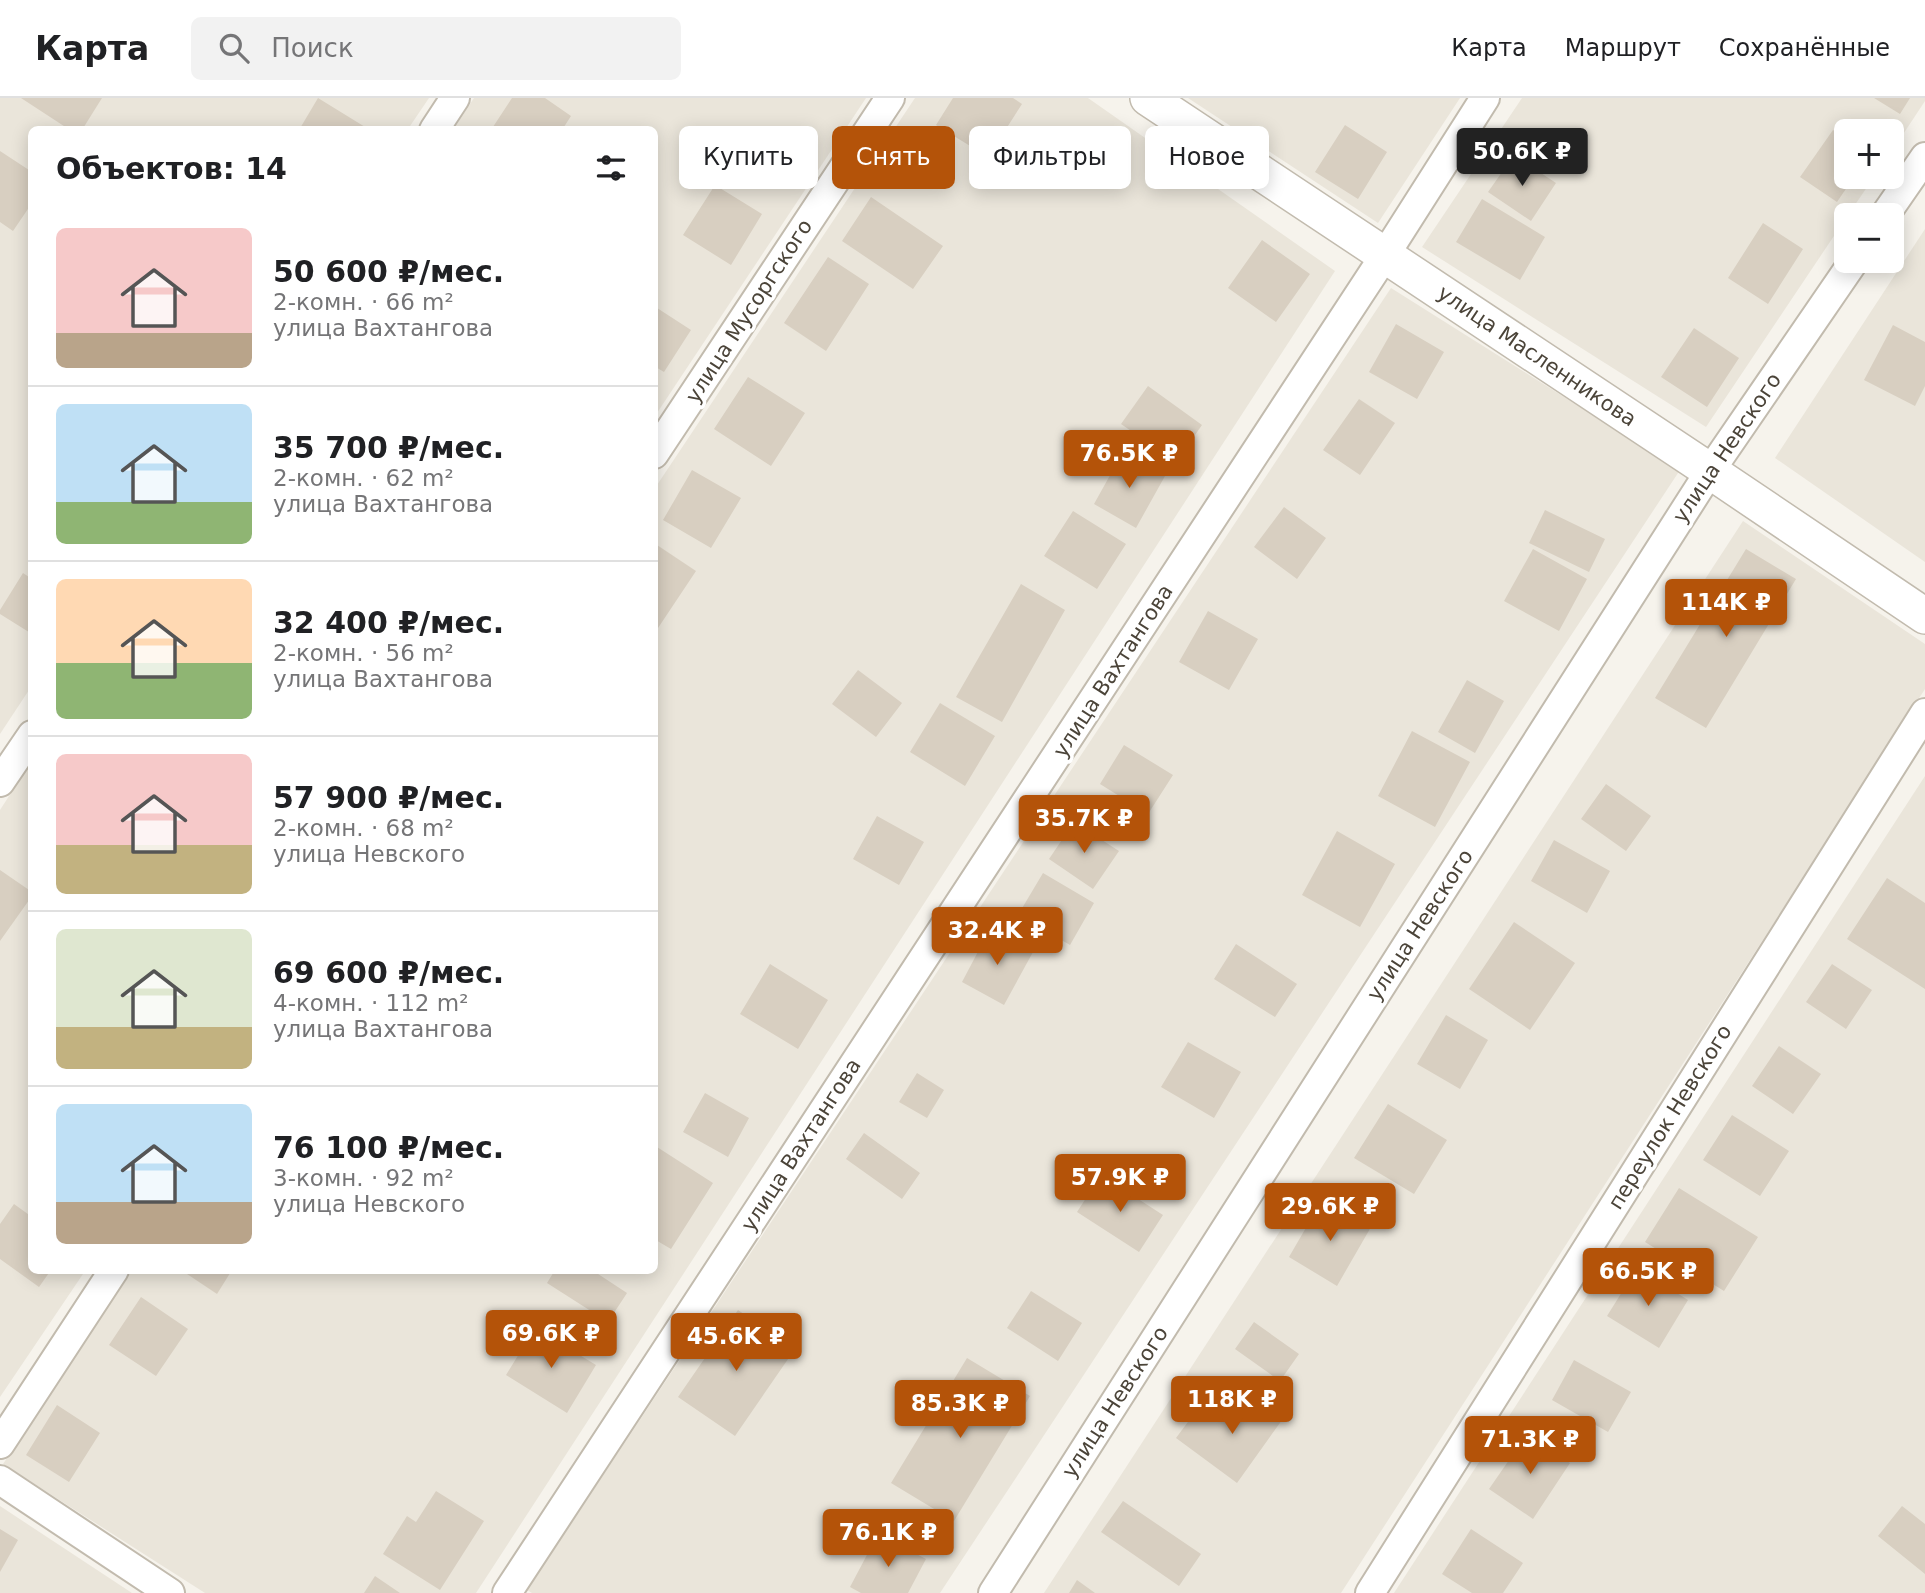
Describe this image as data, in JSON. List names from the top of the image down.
{
  "streets": {
    "street": [
      "улица Мусоргского",
      "улица Масленникова",
      "улица Невского",
      "улица Вахтангова",
      "переулок Невского"
    ]
  },
  "crossings": [
    ["улица Масленникова", "улица Невского"],
    ["улица Масленникова", "улица Вахтангова"]
  ],
  "page": {
    "header": "Карта",
    "search": "Поиск",
    "nav": ["Карта", "Маршрут", "Сохранённые"],
    "map_buttons": ["+", "−"],
    "chip": [
      "Купить",
      "Снять",
      "Фильтры",
      "Новое"
    ],
    "heading": "Объектов: 14",
    "price": [
      "50.6K ₽",
      "76.5K ₽",
      "114K ₽",
      "35.7K ₽",
      "32.4K ₽",
      "57.9K ₽",
      "29.6K ₽",
      "66.5K ₽",
      "69.6K ₽",
      "45.6K ₽",
      "118K ₽",
      "85.3K ₽",
      "71.3K ₽",
      "76.1K ₽"
    ],
    "list": [
      {
        "name": "50 600 ₽/мес.",
        "note": "2-комн. · 66 m² · улица Вахтангова"
      },
      {
        "name": "35 700 ₽/мес.",
        "note": "2-комн. · 62 m² · улица Вахтангова"
      },
      {
        "name": "32 400 ₽/мес.",
        "note": "2-комн. · 56 m² · улица Вахтангова"
      },
      {
        "name": "57 900 ₽/мес.",
        "note": "2-комн. · 68 m² · улица Невского"
      },
      {
        "name": "69 600 ₽/мес.",
        "note": "4-комн. · 112 m² · улица Вахтангова"
      },
      {
        "name": "76 100 ₽/мес.",
        "note": "3-комн. · 92 m² · улица Невского"
      }
    ]
  }
}
